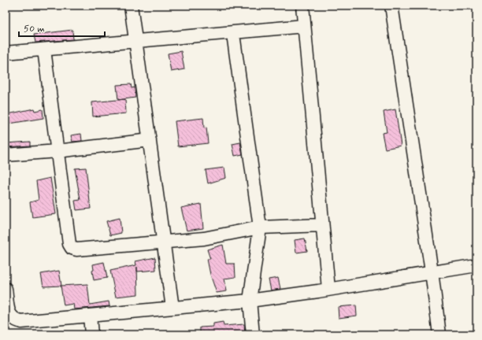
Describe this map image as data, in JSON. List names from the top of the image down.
{
  "scale_bar": "50 m"
}
